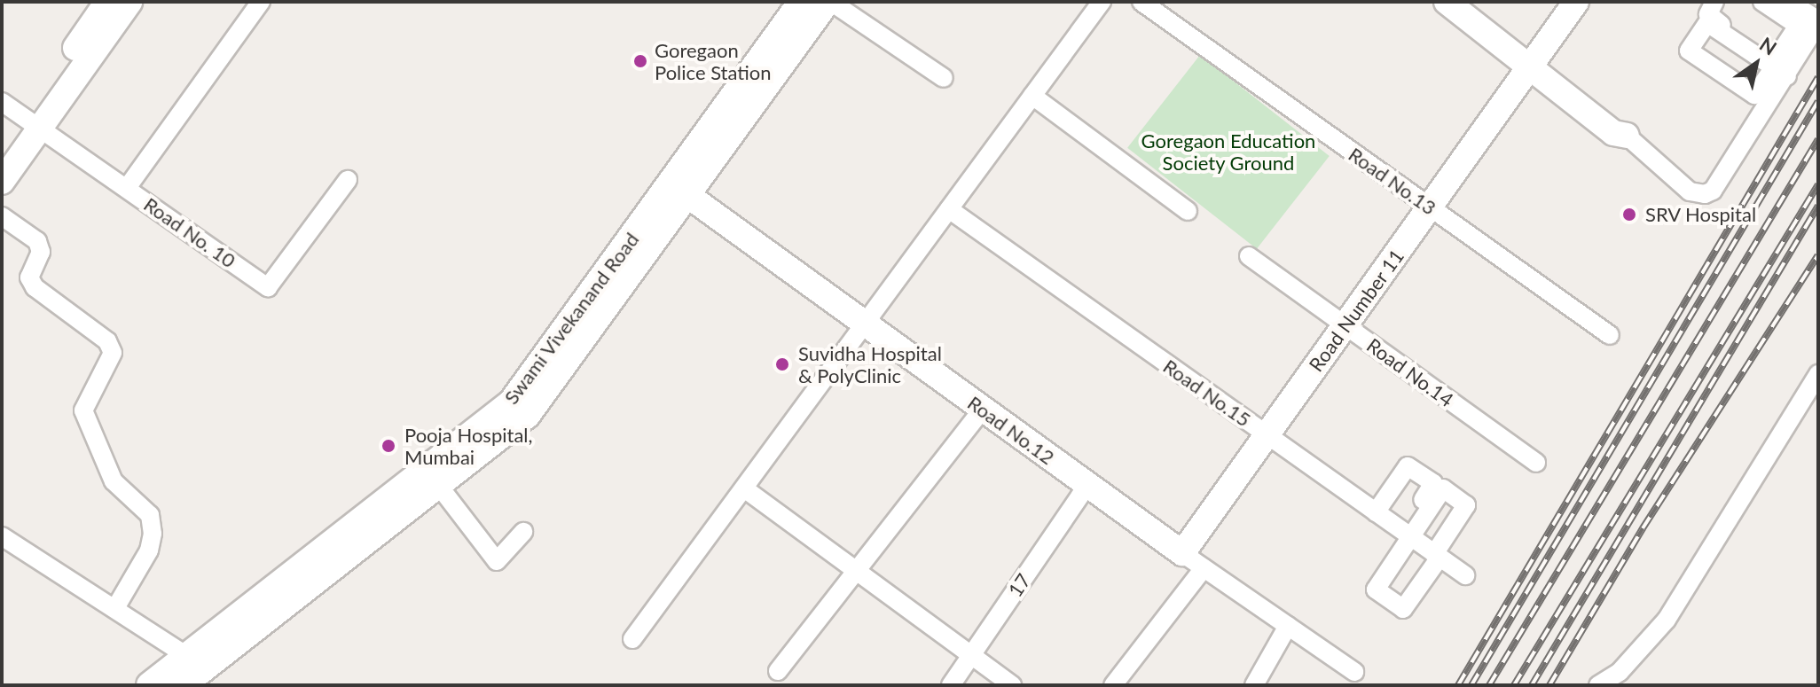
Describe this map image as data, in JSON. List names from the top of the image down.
{
  "streets": {
    "main road": ["Swami Vivekanand Road"],
    "street": [
      "Road No.13",
      "Road No. 10",
      "Road Number 11",
      "Road No.14",
      "Road No.15",
      "Road No.12",
      "17"
    ]
  },
  "crossings": [
    ["Road No.13", "Road Number 11"],
    ["Road Number 11", "Road No.14"],
    ["Road Number 11", "Road No.15"],
    ["Road Number 11", "Road No.12"],
    ["Swami Vivekanand Road", "Road No.12"],
    ["Road No.12", "17"]
  ],
  "parks": ["Goregaon Education Society Ground"],
  "places": [
    "Goregaon Police Station",
    "SRV Hospital",
    "Suvidha Hospital & PolyClinic",
    "Pooja Hospital, Mumbai"
  ],
  "north": "top right"
}
